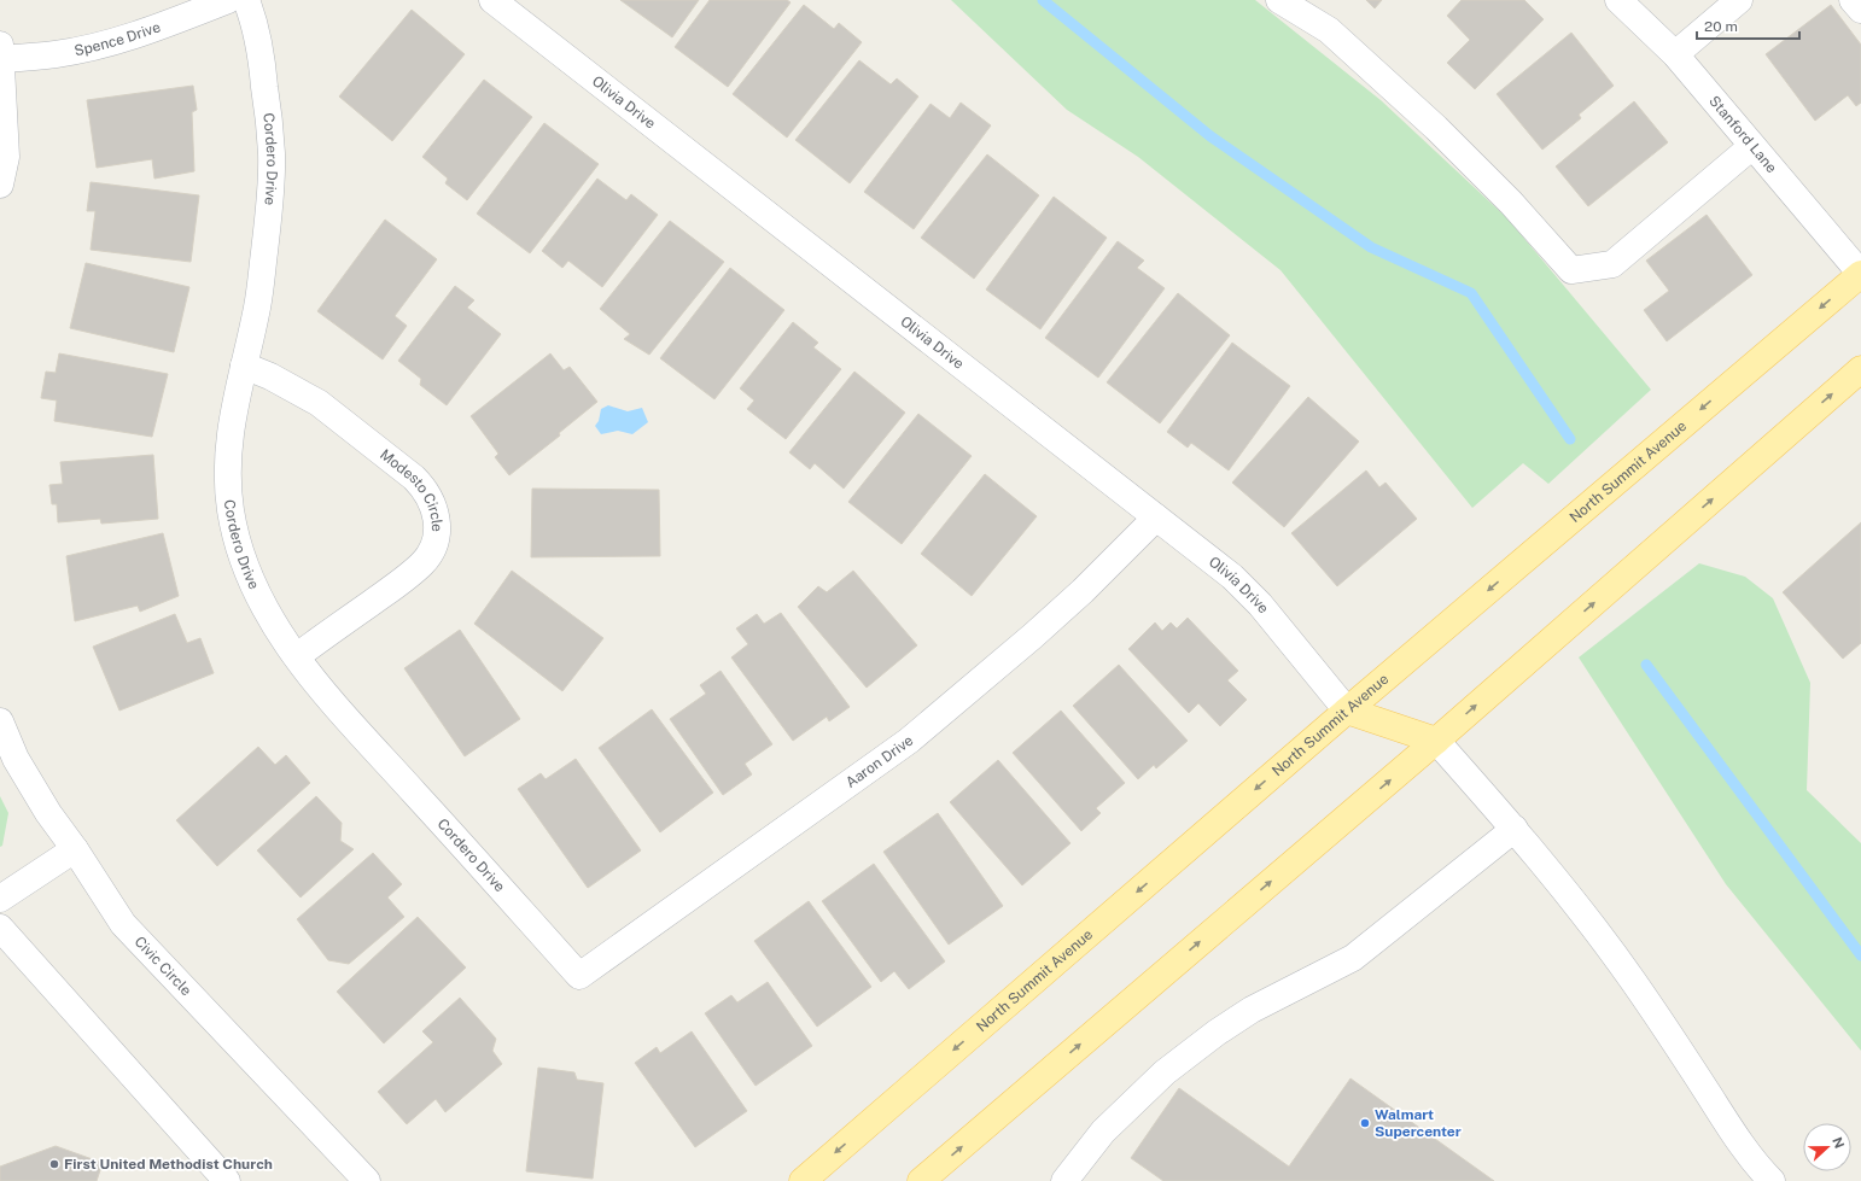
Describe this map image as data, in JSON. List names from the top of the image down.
{
  "streets": {
    "main road": ["North Summit Avenue"],
    "street": [
      "Spence Drive",
      "Olivia Drive",
      "Stanford Lane",
      "Cordero Drive",
      "Modesto Circle",
      "Aaron Drive",
      "Civic Circle"
    ]
  },
  "crossings": [
    ["Olivia Drive", "North Summit Avenue"],
    ["Olivia Drive", "Aaron Drive"],
    ["Stanford Lane", "North Summit Avenue"],
    ["Cordero Drive", "Modesto Circle"],
    ["Cordero Drive", "Aaron Drive"]
  ],
  "places": ["Walmart Supercenter", "First United Methodist Church"],
  "scale_bar": "20 m",
  "north": "right"
}
